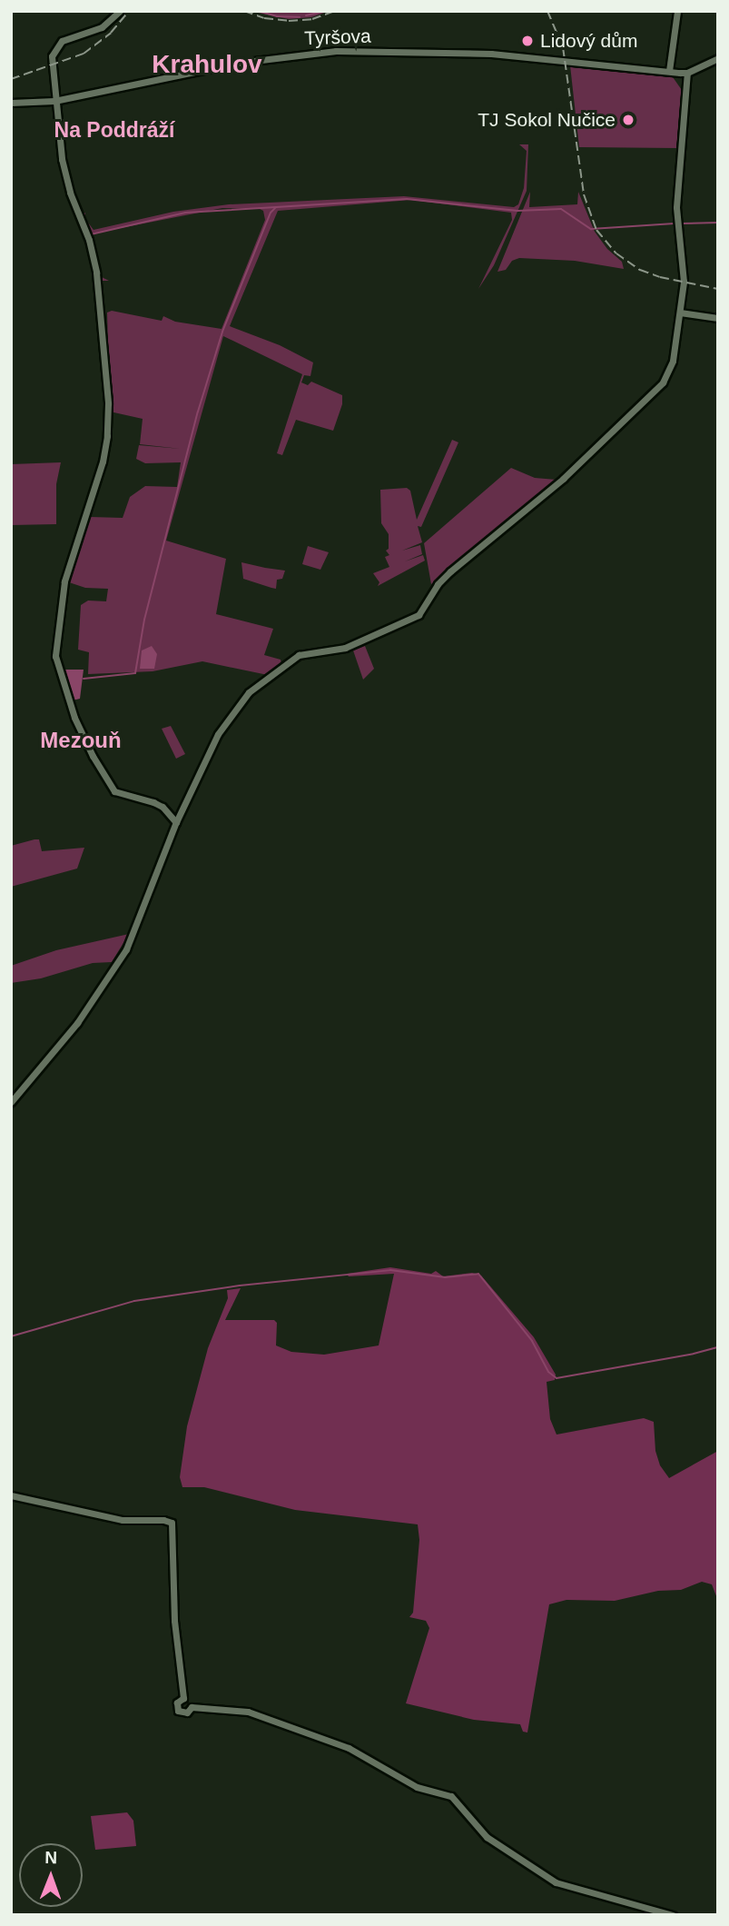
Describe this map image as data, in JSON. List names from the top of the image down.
{
  "streets": {
    "street": ["Tyršova"]
  },
  "districts": ["Krahulov", "Na Poddráží", "Mezouň"],
  "places": ["Lidový dům", "TJ Sokol Nučice"],
  "north": "top"
}
